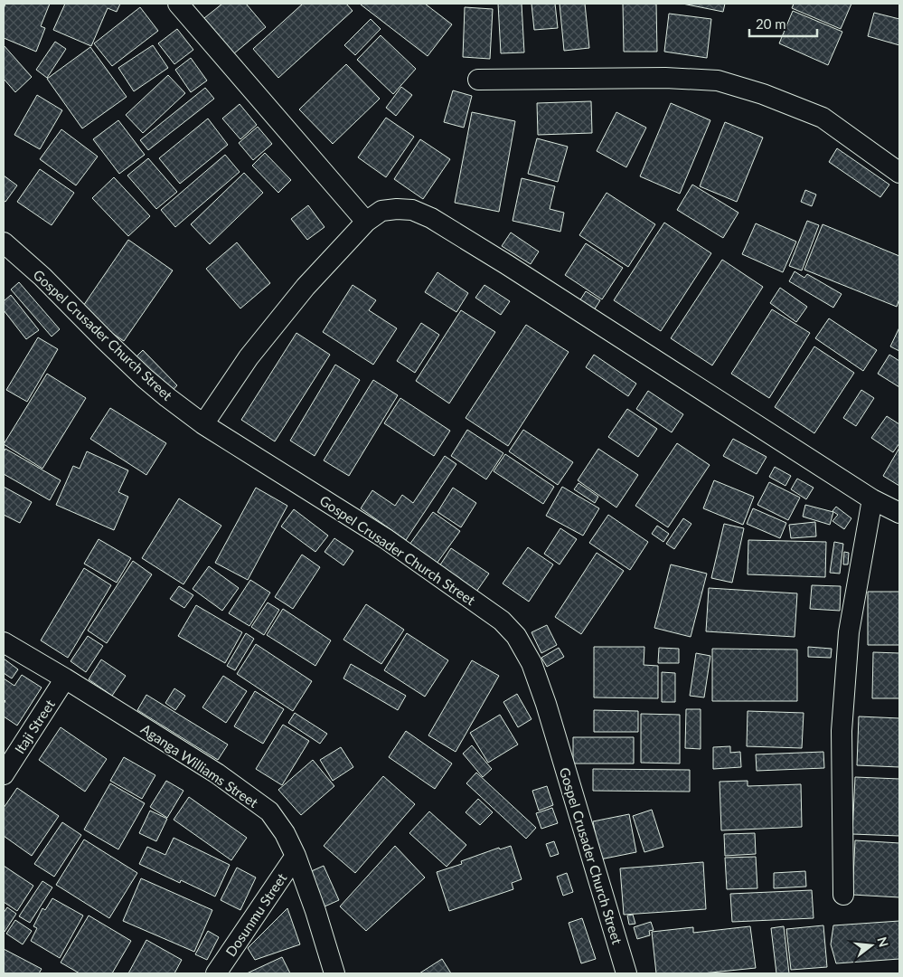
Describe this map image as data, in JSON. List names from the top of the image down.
{
  "streets": {
    "street": [
      "Gospel Crusader Church Street",
      "Itaji Street",
      "Aganga Williams Street",
      "Dosunmu Street"
    ]
  },
  "crossings": [
    ["Itaji Street", "Aganga Williams Street"],
    ["Aganga Williams Street", "Dosunmu Street"]
  ],
  "scale_bar": "20 m",
  "north": "right"
}
